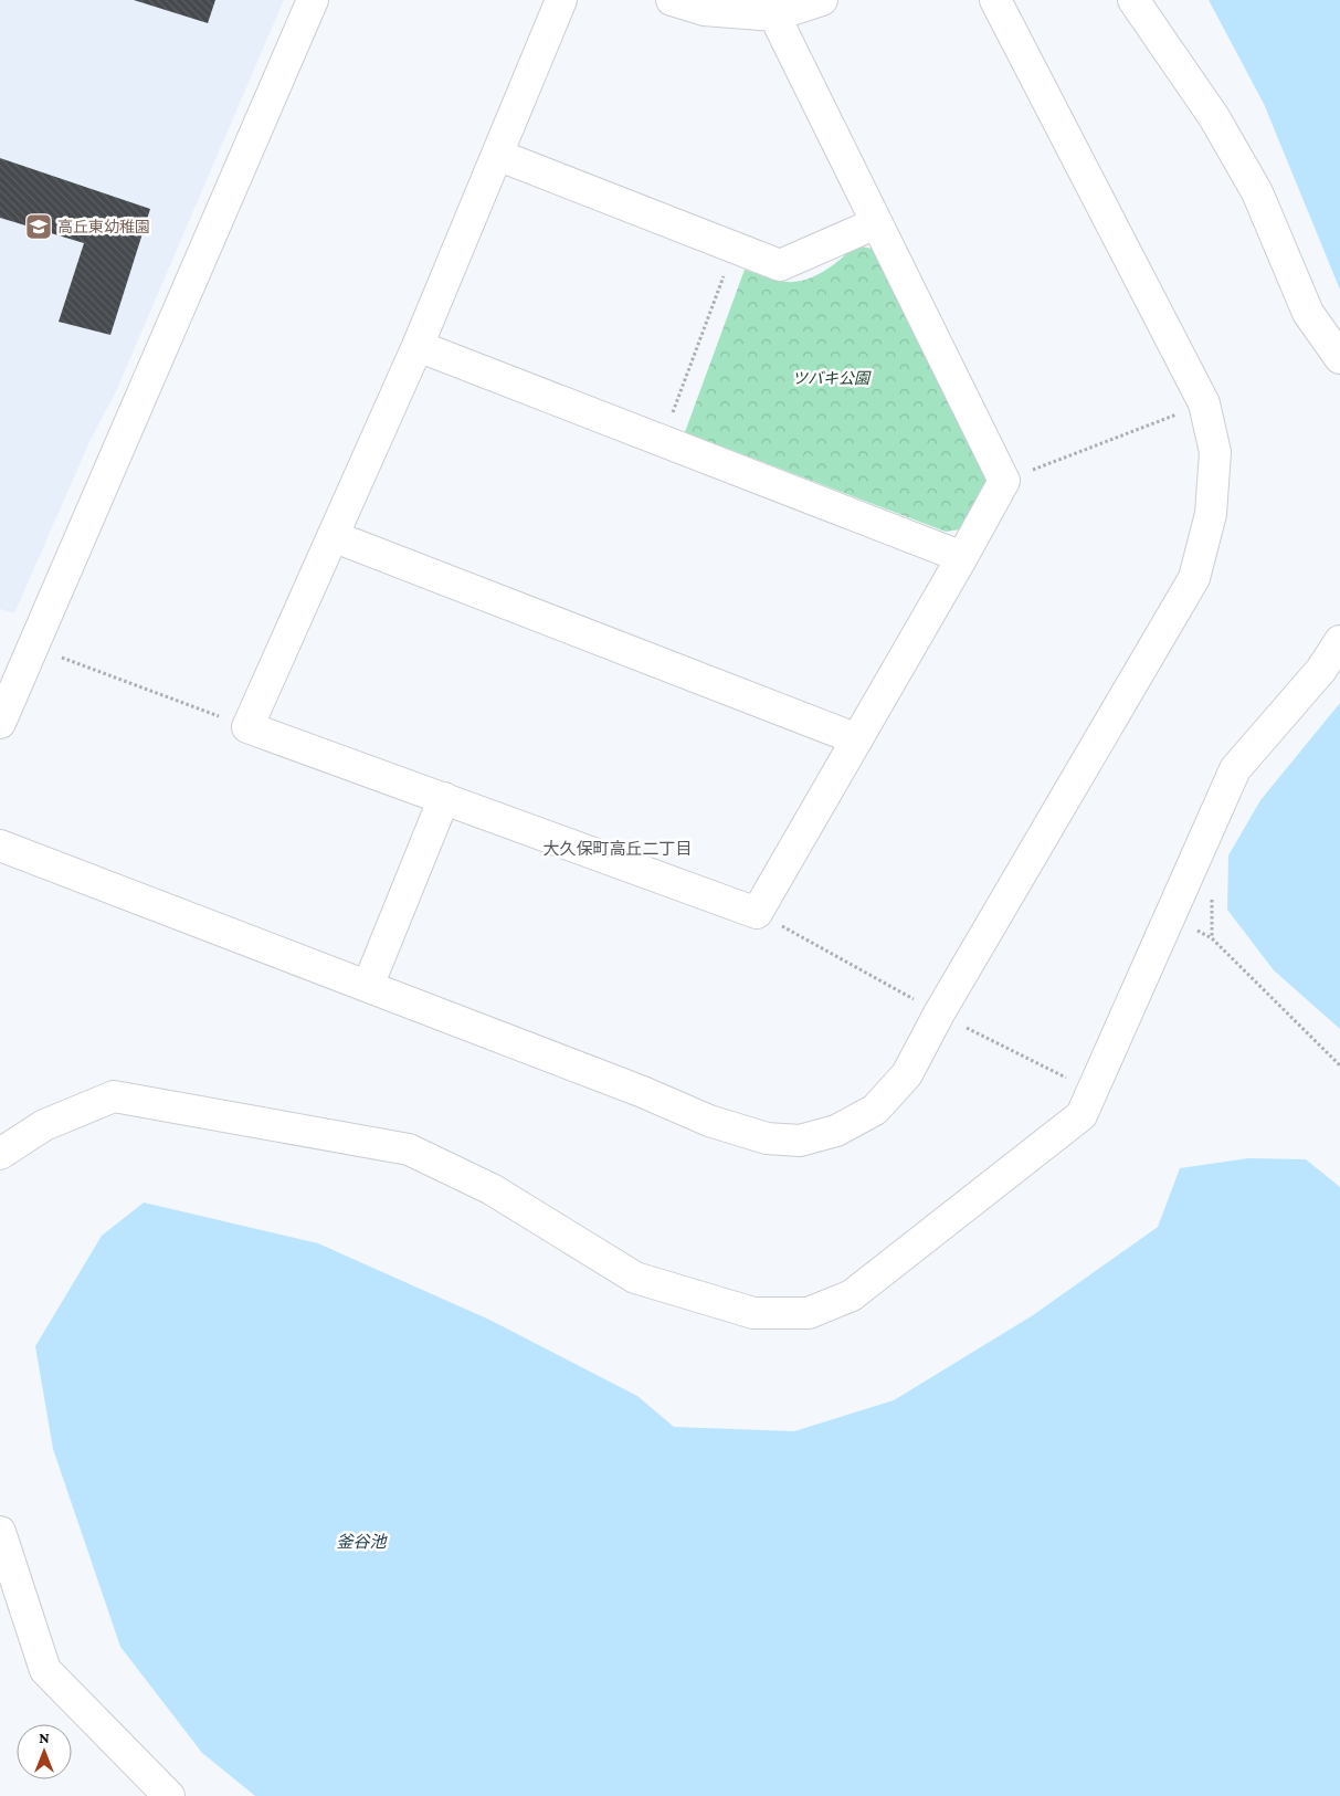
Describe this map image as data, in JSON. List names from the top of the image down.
{
  "districts": ["大久保町高丘二丁目"],
  "water": ["釜谷池"],
  "parks": ["ツバキ公園"],
  "places": {
    "school or university": ["高丘東幼稚園"]
  },
  "north": "top"
}
